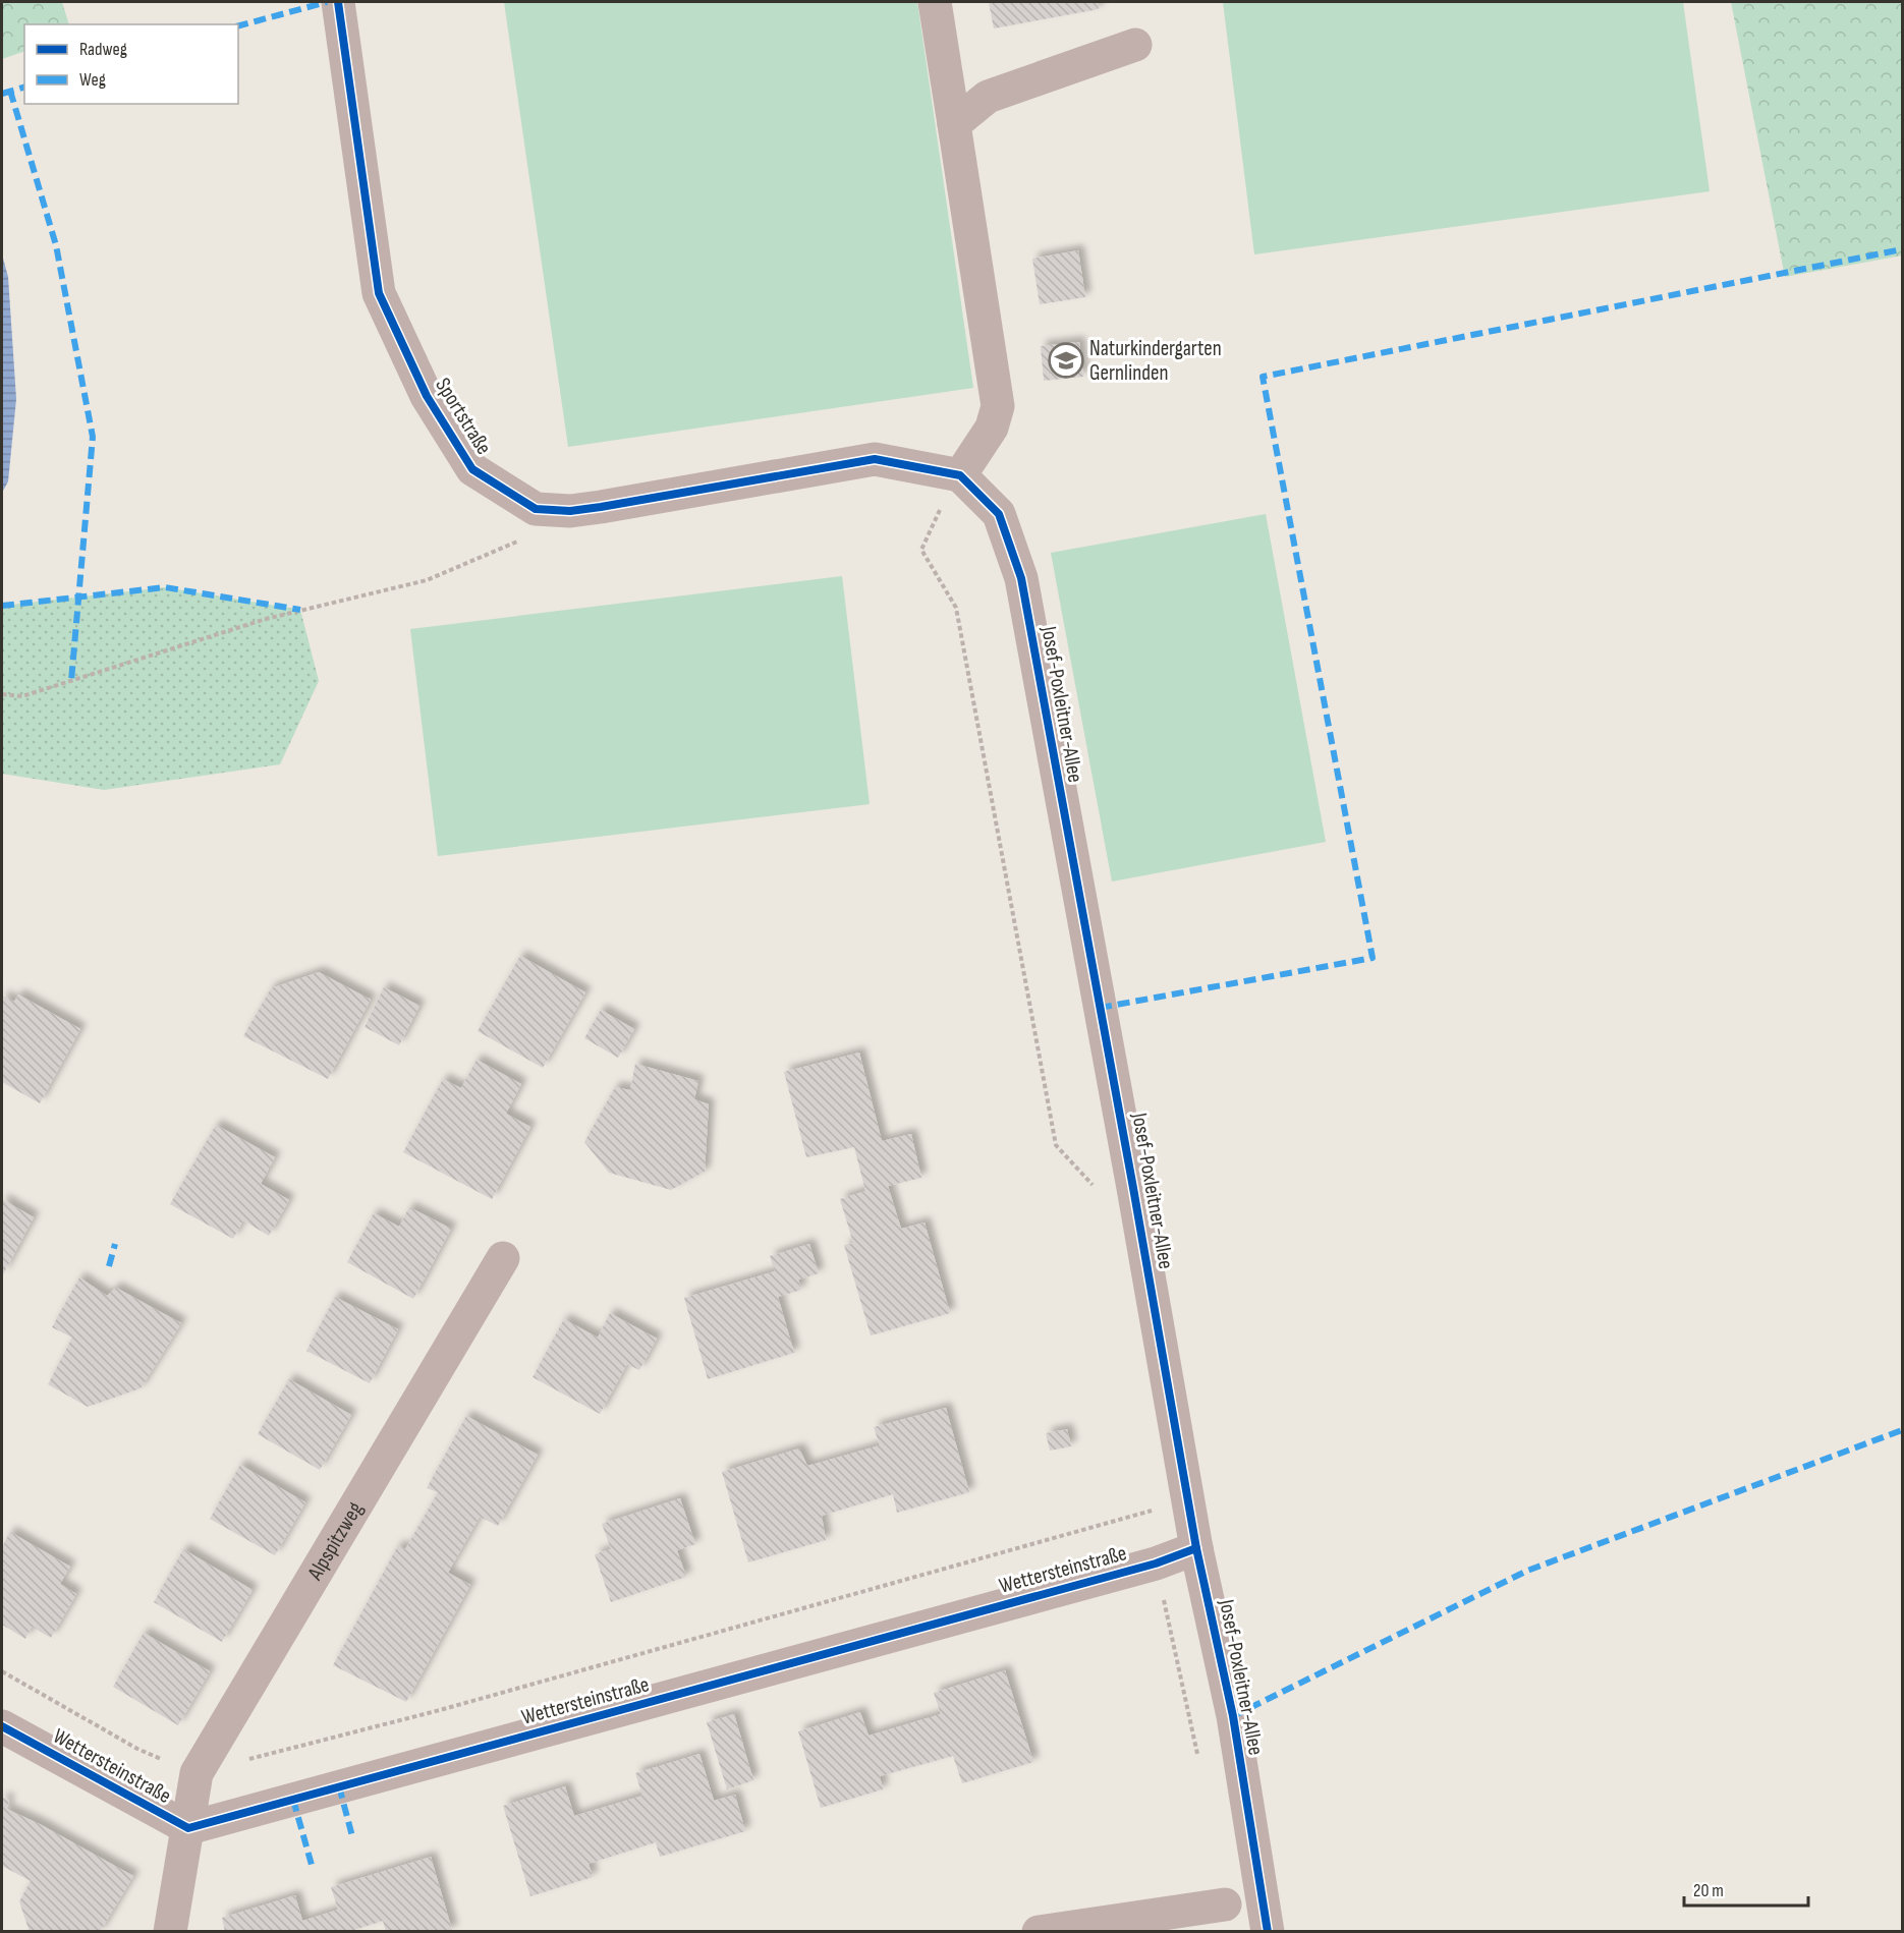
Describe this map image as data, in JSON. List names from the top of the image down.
{
  "streets": {
    "street": [
      "Sportstraße",
      "Josef-Poxleitner-Allee",
      "Alpspitzweg",
      "Wettersteinstraße"
    ]
  },
  "crossings": [
    ["Sportstraße", "Josef-Poxleitner-Allee"],
    ["Josef-Poxleitner-Allee", "Wettersteinstraße"],
    ["Alpspitzweg", "Wettersteinstraße"]
  ],
  "places": {
    "school or university": ["Naturkindergarten Gernlinden"]
  },
  "legend": ["Radweg", "Weg"],
  "scale_bar": "20 m"
}
